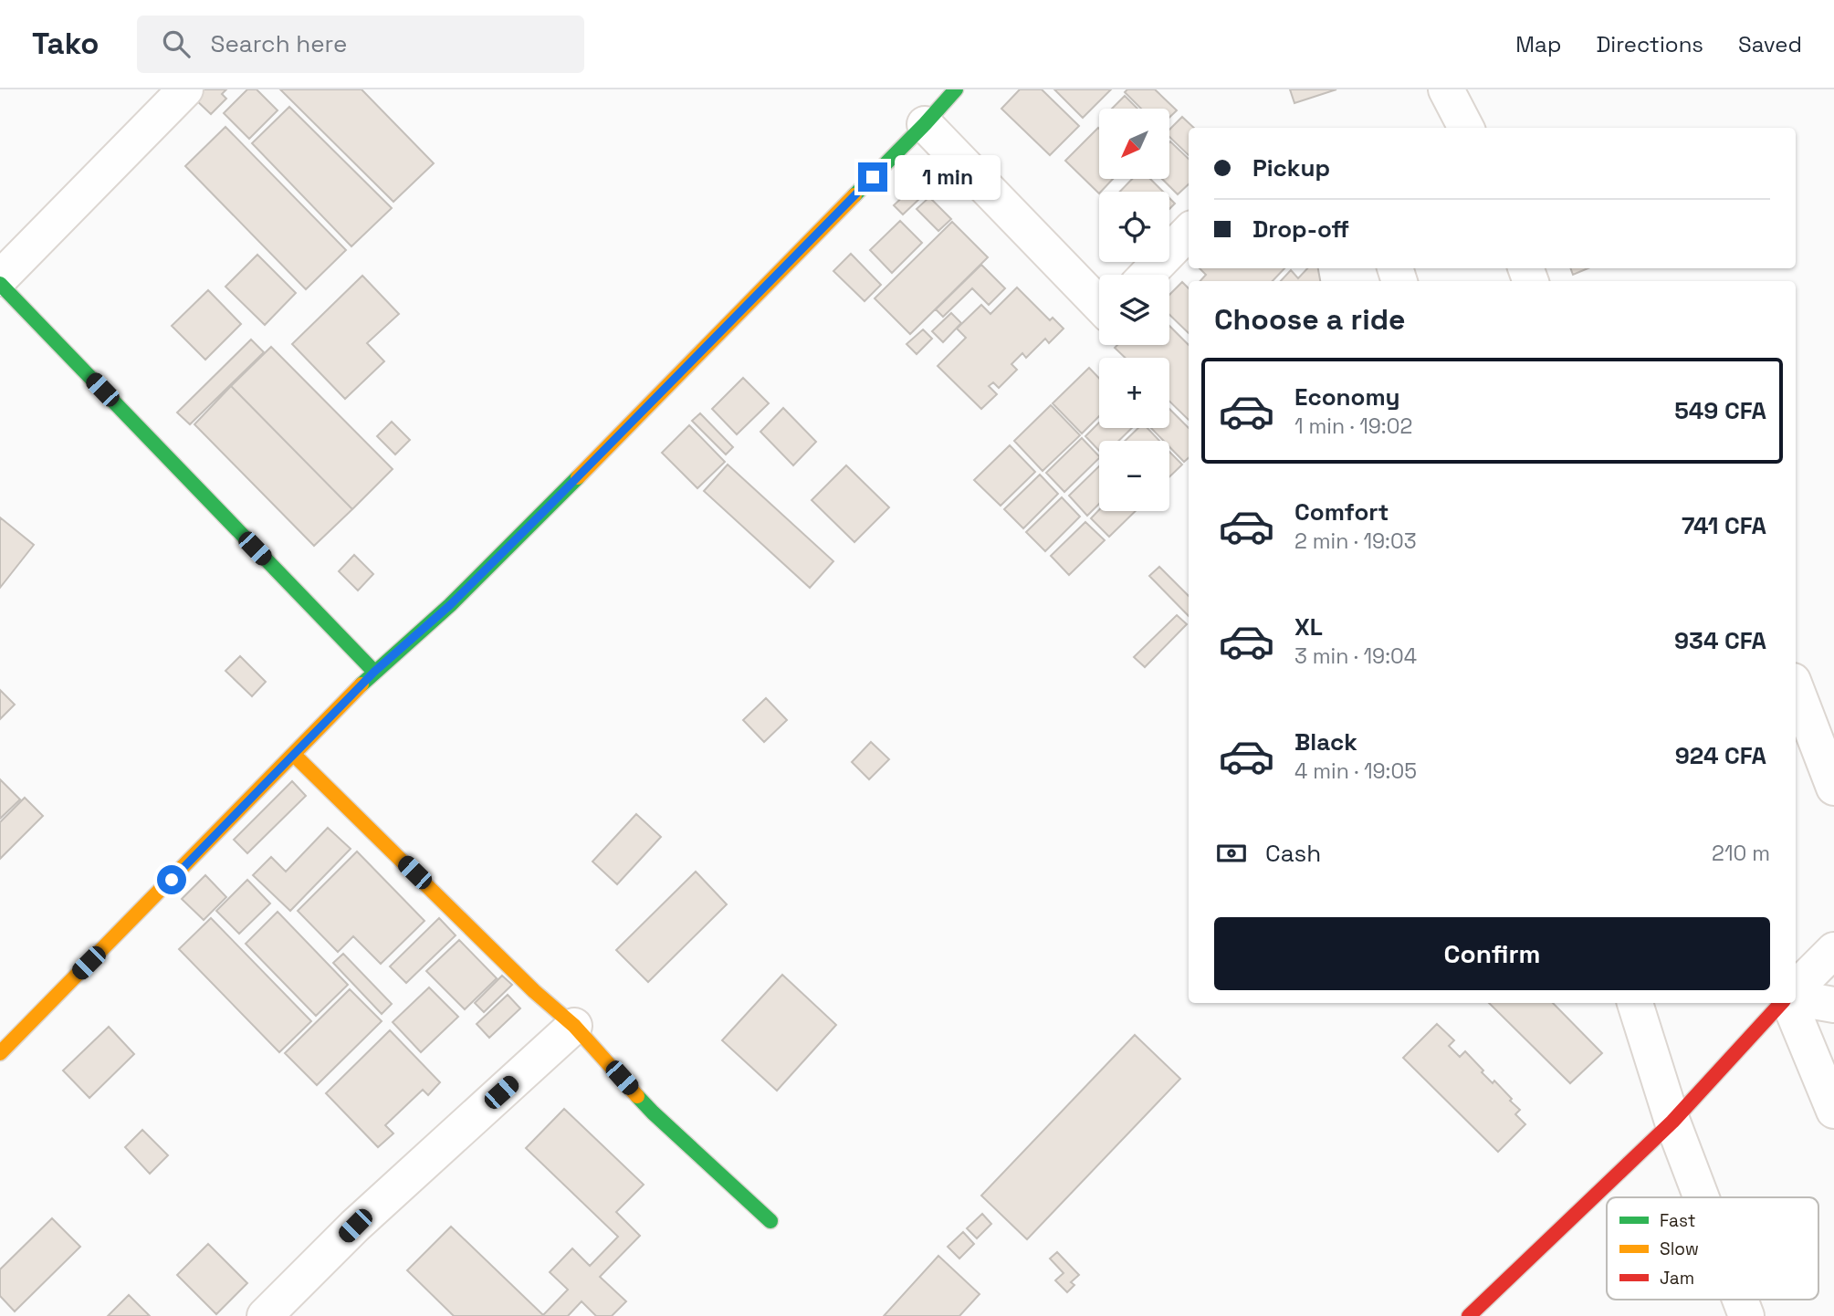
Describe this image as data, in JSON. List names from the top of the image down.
{
  "legend": ["Fast", "Slow", "Jam"],
  "north": "bottom left",
  "page": {
    "header": "Tako",
    "search": "Search here",
    "nav": ["Map", "Directions", "Saved"],
    "map_buttons": ["+", "−"],
    "banner": ["Pickup", "Drop-off"],
    "bubble": "1 min",
    "heading": "Choose a ride",
    "list": [
      {
        "name": "Economy",
        "note": "1 min · 19:02",
        "value": "549 CFA"
      },
      {
        "name": "Comfort",
        "note": "2 min · 19:03",
        "value": "741 CFA"
      },
      {
        "name": "XL",
        "note": "3 min · 19:04",
        "value": "934 CFA"
      },
      {
        "name": "Black",
        "note": "4 min · 19:05",
        "value": "924 CFA"
      }
    ],
    "pay": ["Cash", "210 m"],
    "buttons": "Confirm"
  }
}
